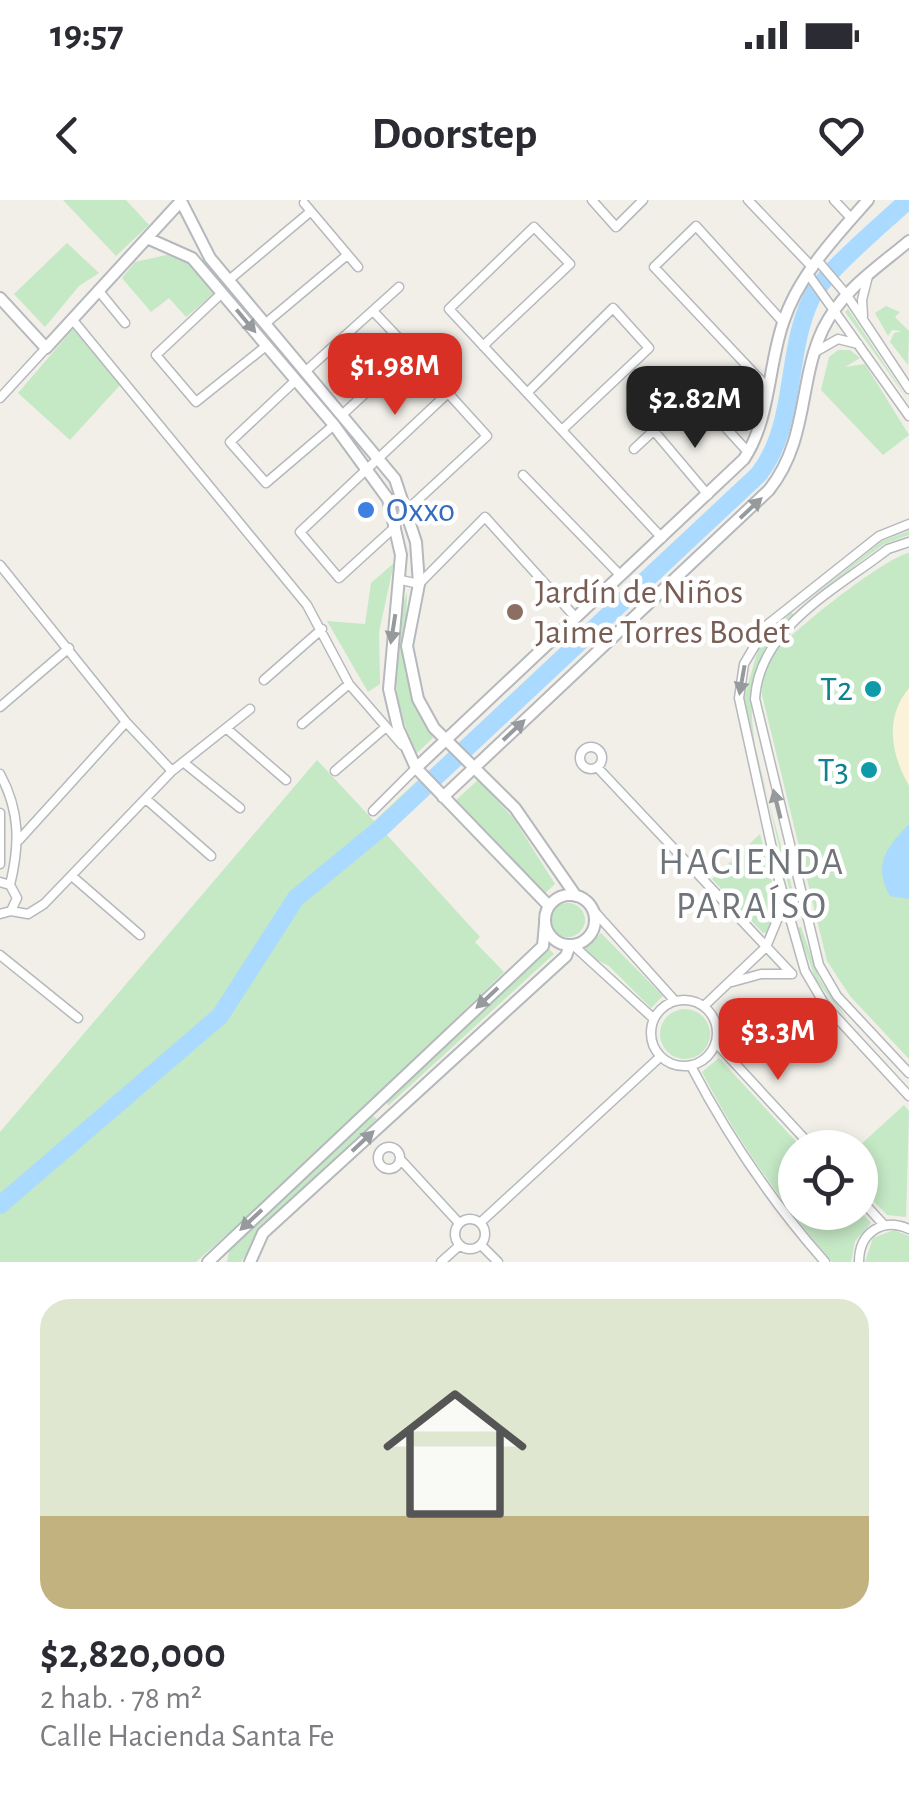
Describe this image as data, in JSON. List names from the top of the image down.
{
  "districts": ["HACIENDA PARAÍSO"],
  "places": [
    "Oxxo",
    "Jardín de Niños Jaime Torres Bodet",
    "T2",
    "T3"
  ],
  "page": {
    "status": "19:57",
    "header": "Doorstep",
    "price": ["$1.98M", "$2.82M", "$3.3M"],
    "list": [
      {
        "name": "$2,820,000",
        "note": "2 hab. · 78 m² · Calle Hacienda Santa Fe"
      }
    ]
  }
}
